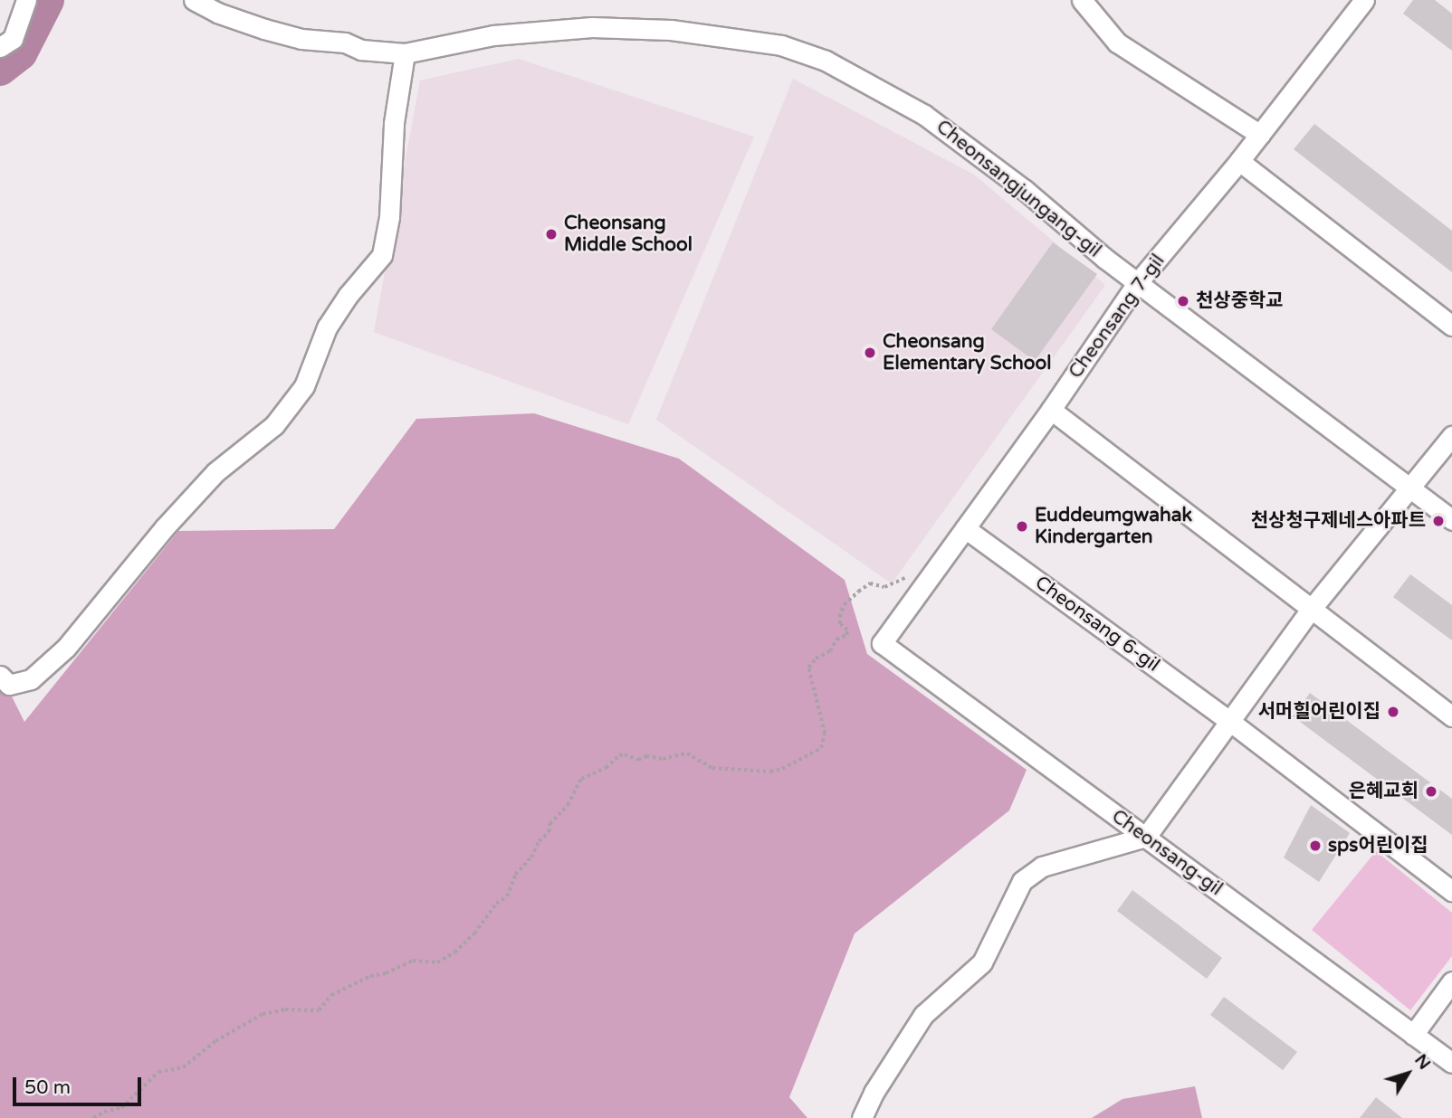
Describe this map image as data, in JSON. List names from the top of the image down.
{
  "streets": {
    "street": [
      "Cheonsangjungang-gil",
      "Cheonsang 7-gil",
      "Cheonsang 6-gil",
      "Cheonsang-gil"
    ]
  },
  "crossings": [
    ["Cheonsangjungang-gil", "Cheonsang 7-gil"],
    ["Cheonsang 7-gil", "Cheonsang 6-gil"],
    ["Cheonsang 7-gil", "Cheonsang-gil"]
  ],
  "places": [
    "Cheonsang Middle School",
    "천상중학교",
    "Cheonsang Elementary School",
    "천상청구제네스아파트",
    "Euddeumgwahak Kindergarten",
    "서머힐어린이집",
    "은혜교회",
    "sps어린이집"
  ],
  "scale_bar": "50 m",
  "north": "top right"
}
